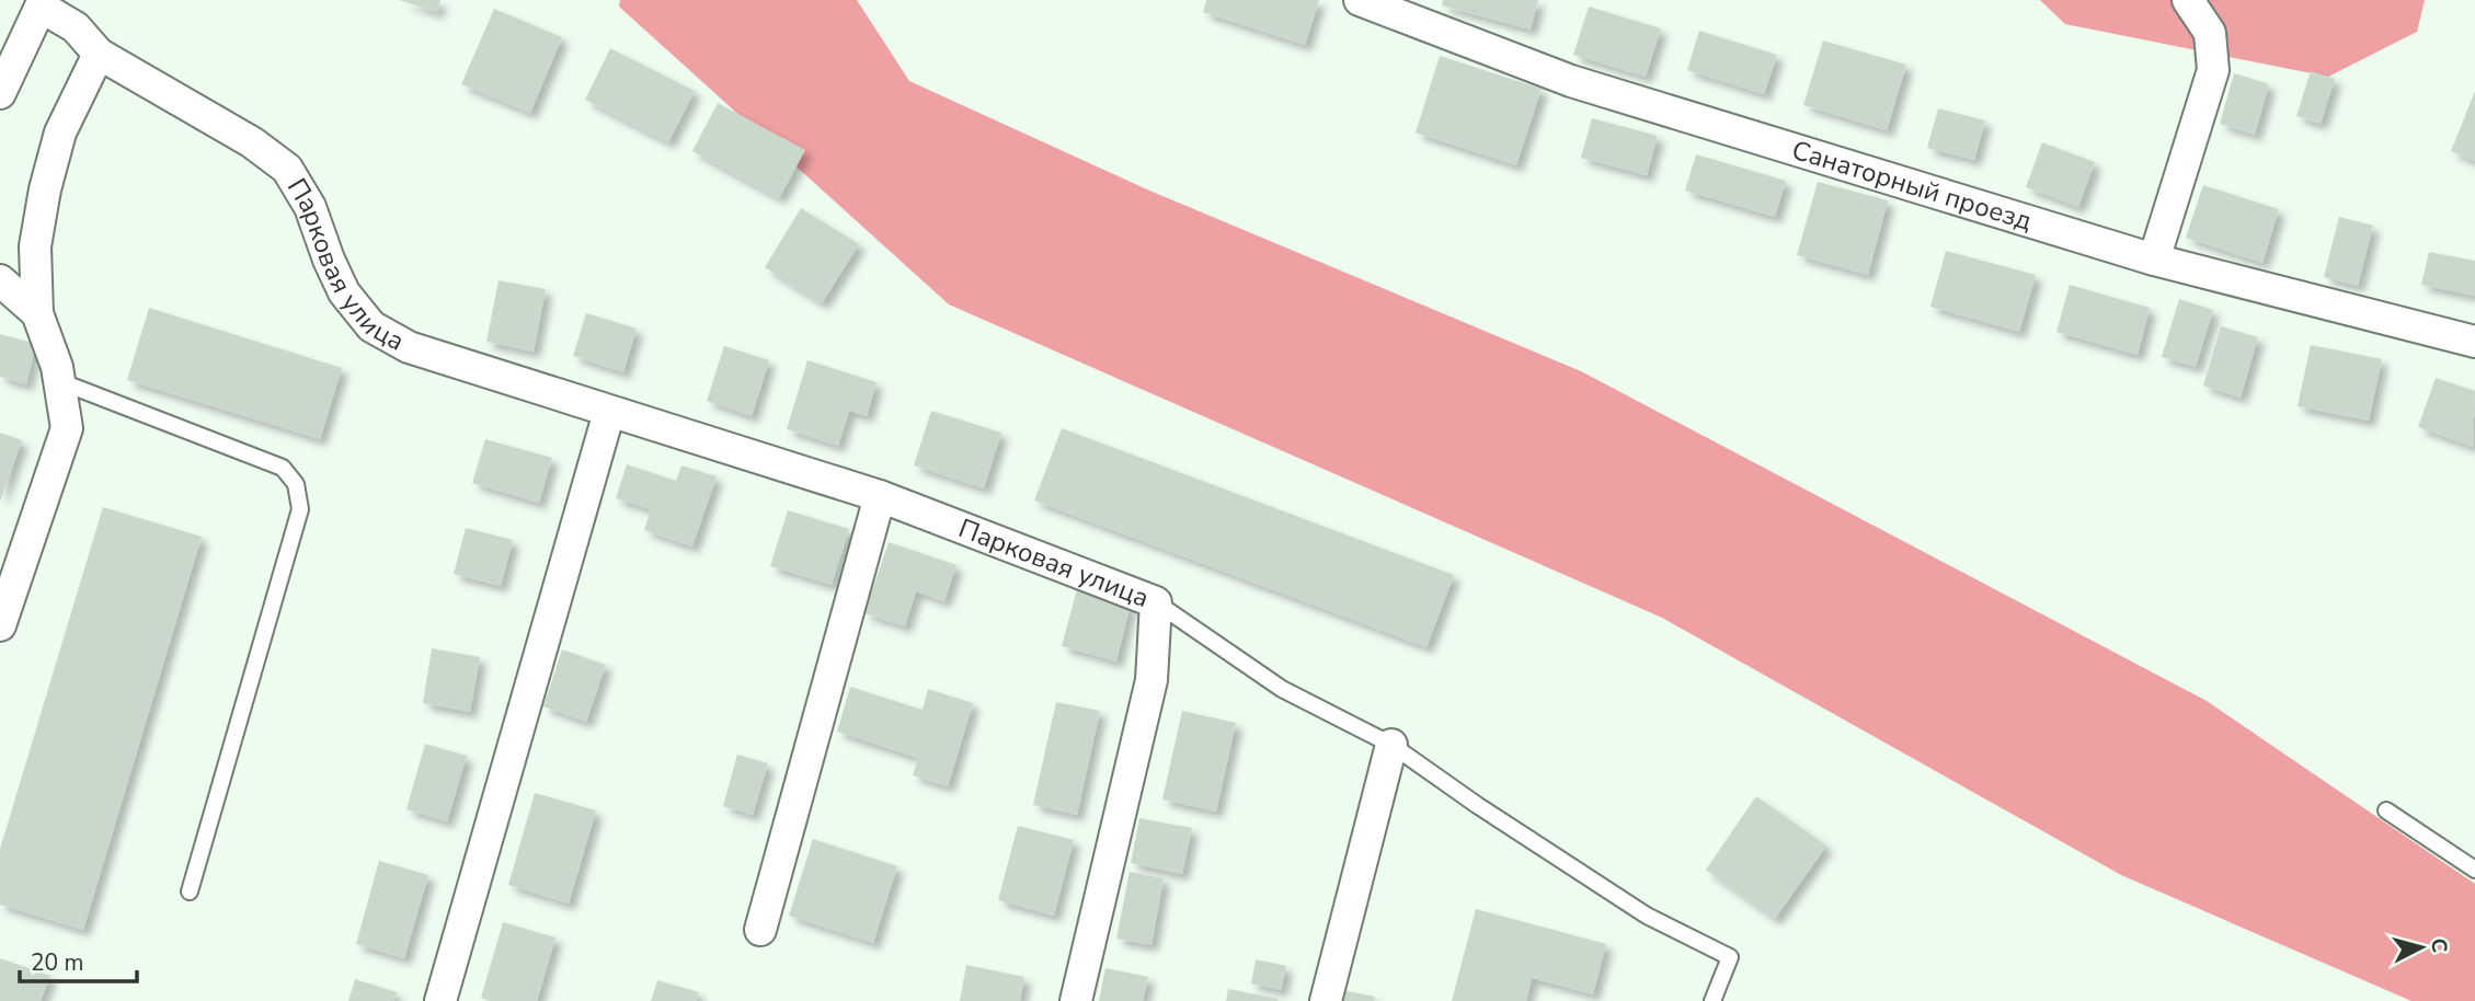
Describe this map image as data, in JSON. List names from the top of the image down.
{
  "streets": {
    "street": ["Санаторный проезд", "Парковая улица"]
  },
  "scale_bar": "20 m",
  "north": "right"
}
